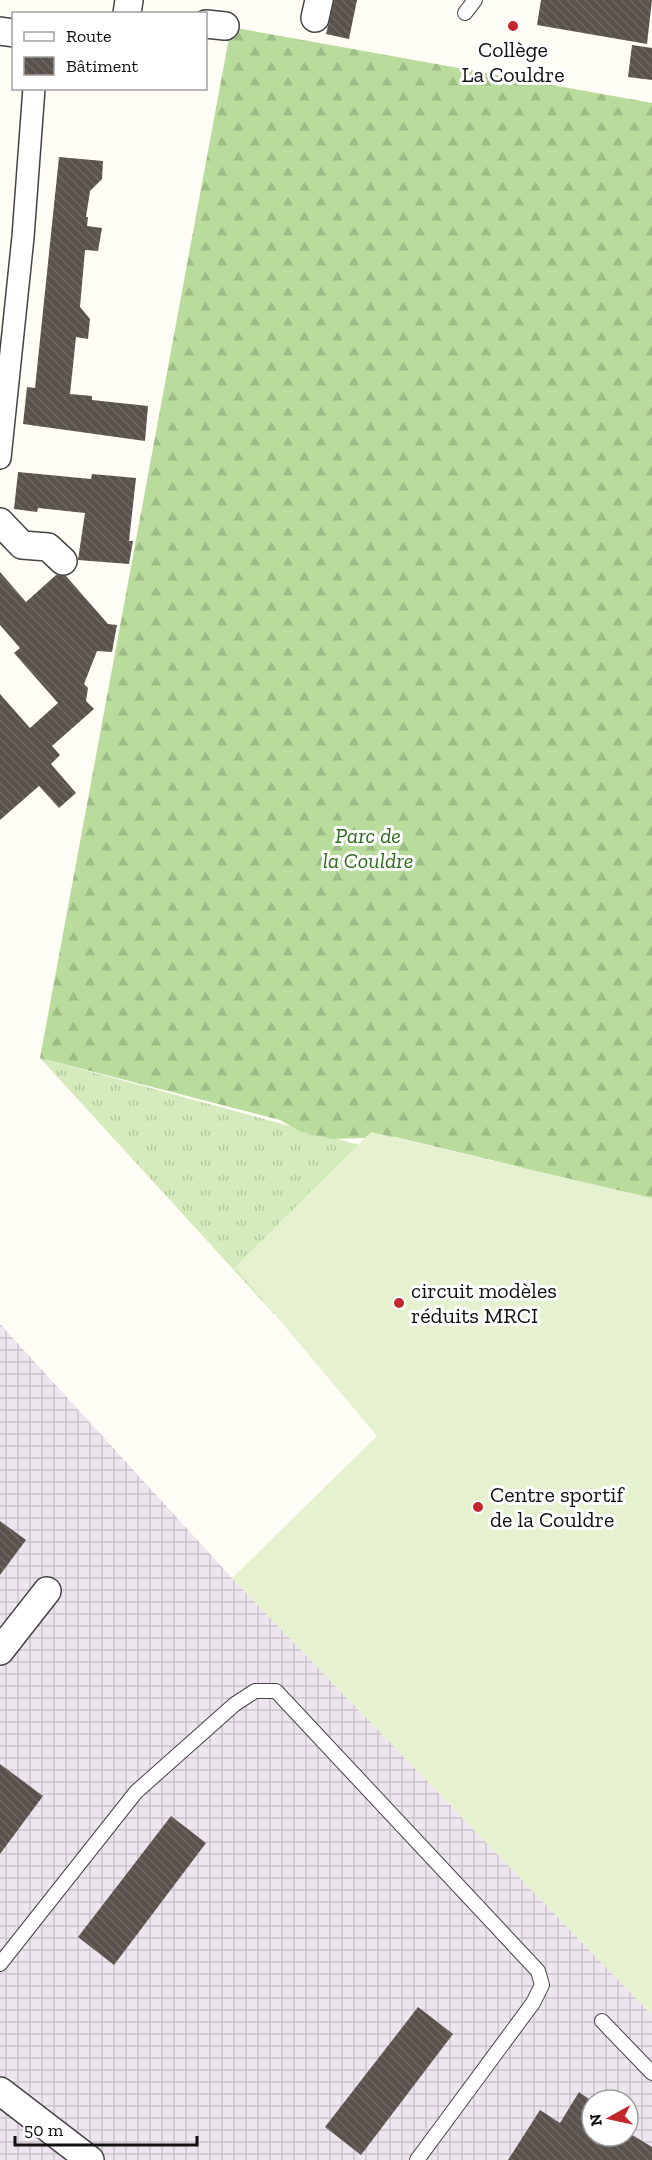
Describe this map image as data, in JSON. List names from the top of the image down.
{
  "parks": ["Parc de la Couldre"],
  "places": ["Collège La Couldre", "circuit modèles réduits MRCI", "Centre sportif de la Couldre"],
  "legend": ["Route", "Bâtiment"],
  "scale_bar": "50 m",
  "north": "left"
}
